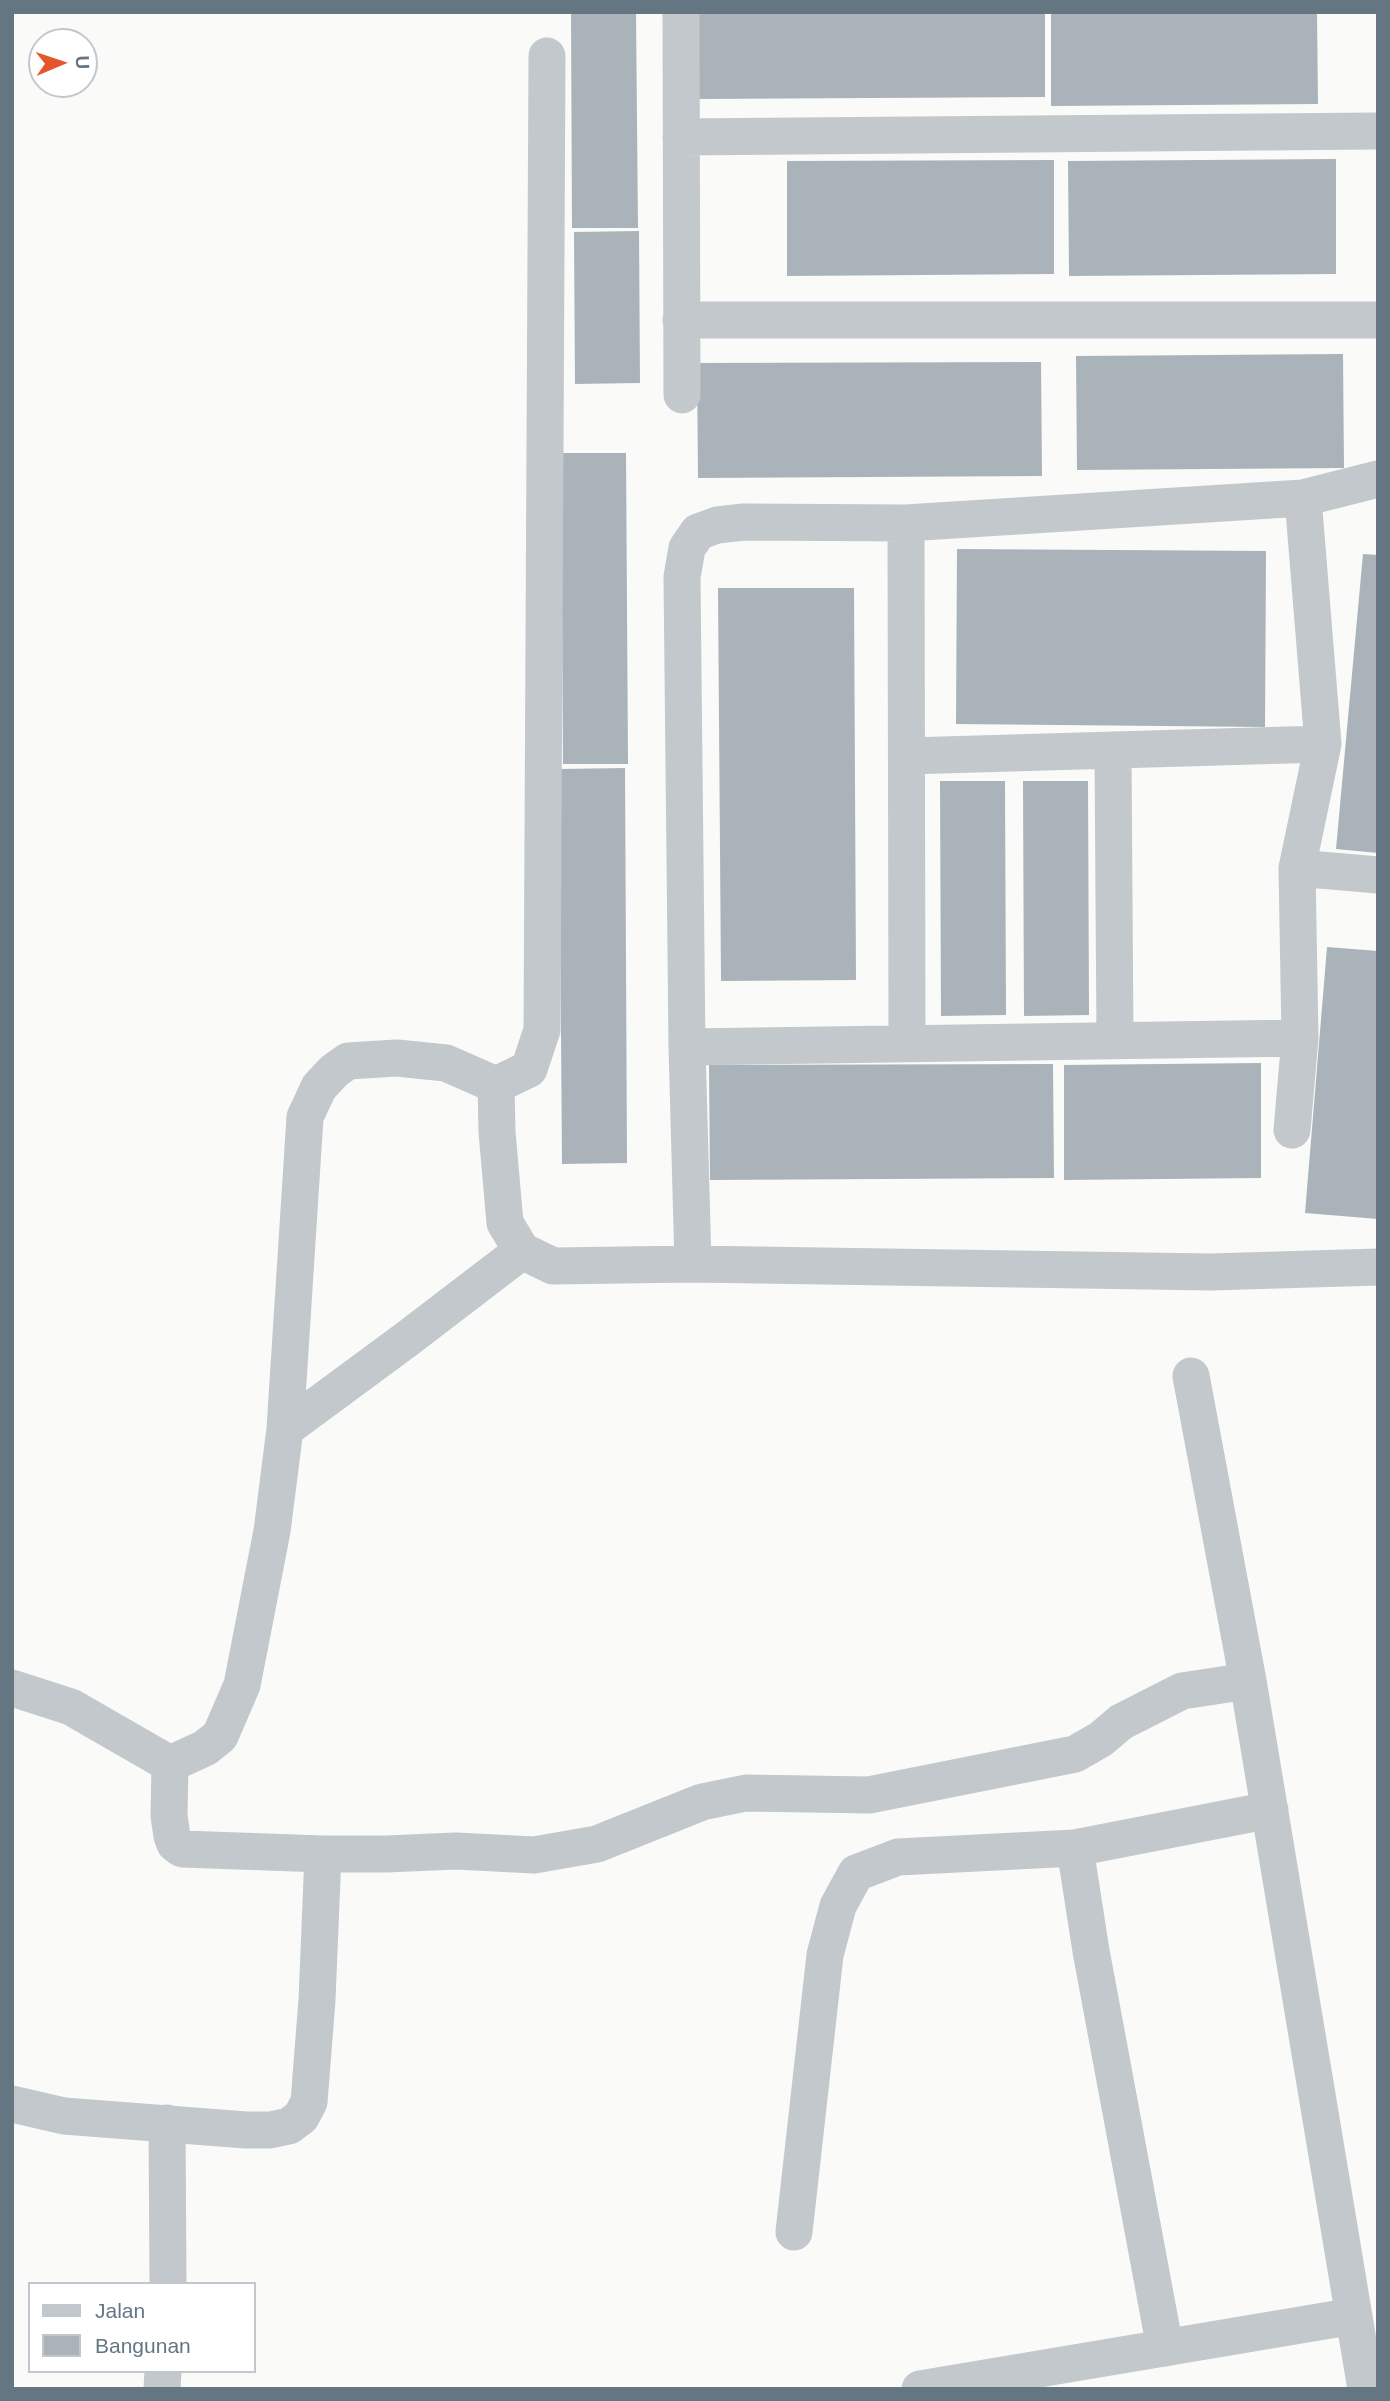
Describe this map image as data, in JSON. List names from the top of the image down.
{
  "legend": ["Jalan", "Bangunan"],
  "north": "right"
}
